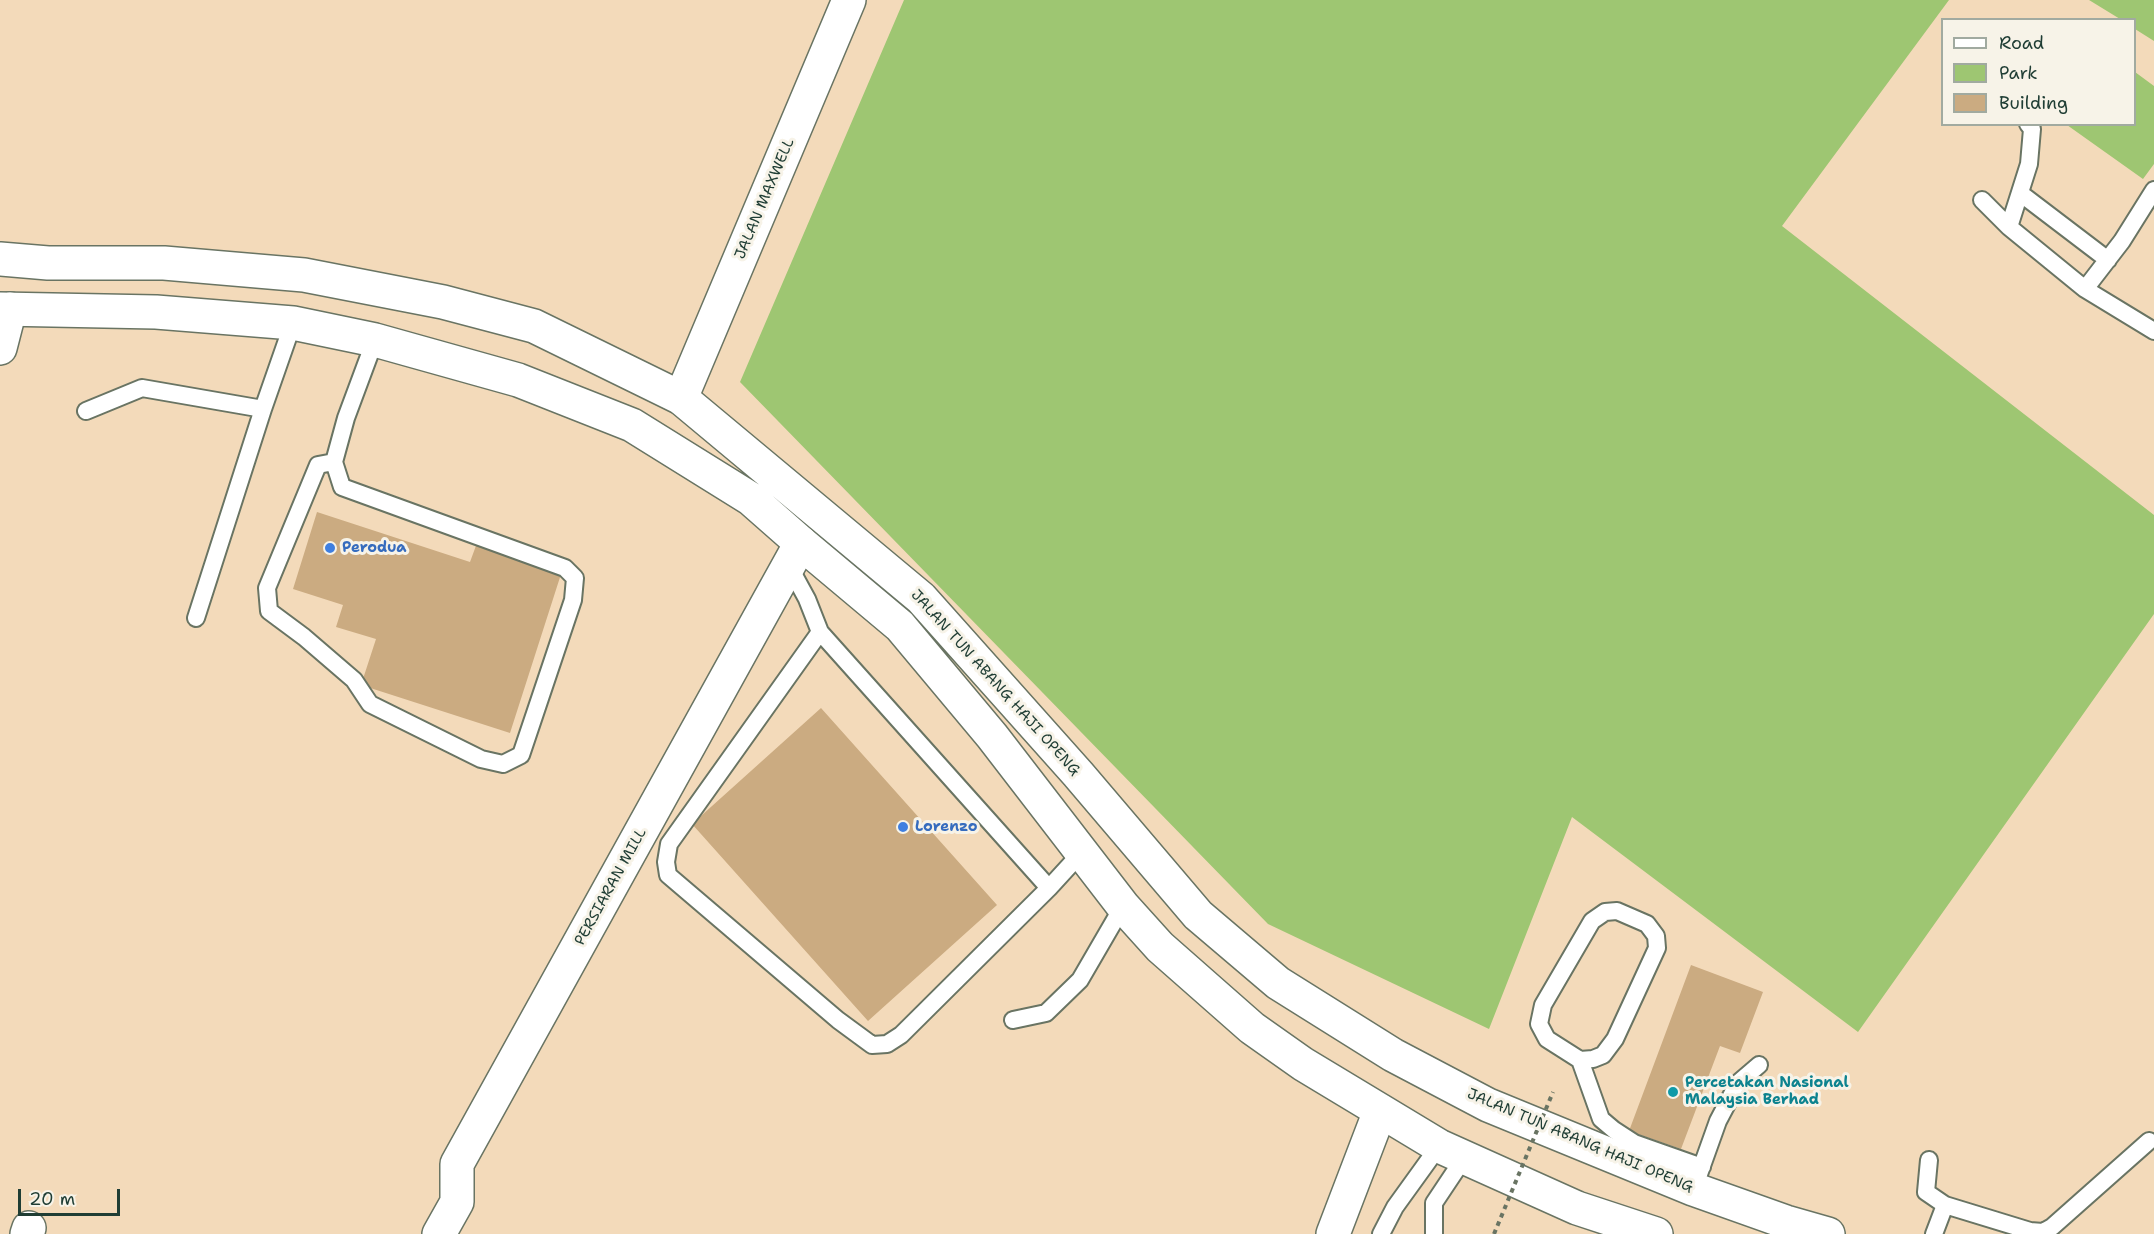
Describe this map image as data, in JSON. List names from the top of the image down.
{
  "streets": {
    "main road": ["JALAN MAXWELL", "JALAN TUN ABANG HAJI OPENG", "PERSIARAN MILL"]
  },
  "crossings": [
    ["JALAN MAXWELL", "JALAN TUN ABANG HAJI OPENG"]
  ],
  "places": ["Perodua", "Lorenzo", "Percetakan Nasional Malaysia Berhad"],
  "legend": ["Road", "Park", "Building"],
  "scale_bar": "20 m"
}
